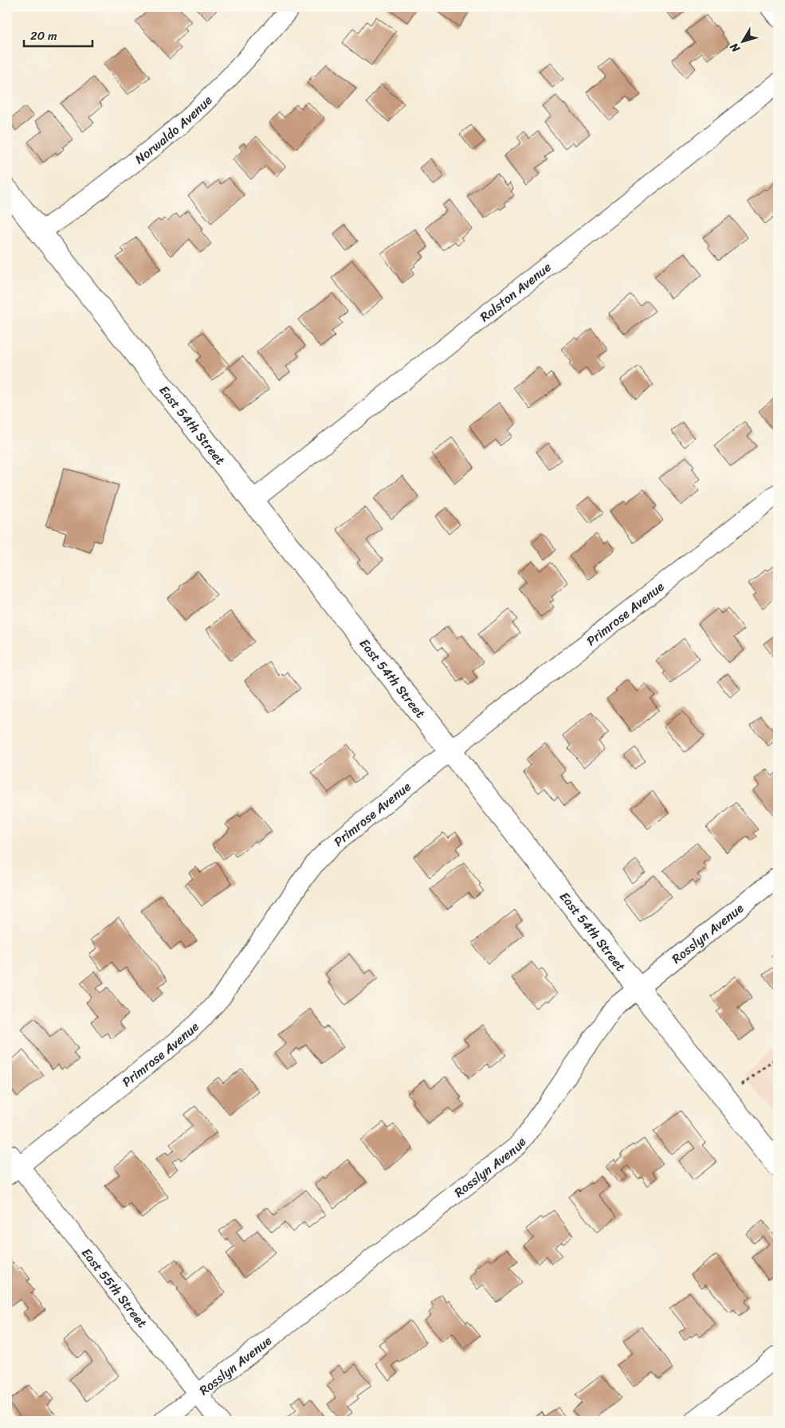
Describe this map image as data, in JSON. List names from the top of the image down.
{
  "streets": {
    "street": [
      "Norwaldo Avenue",
      "Ralston Avenue",
      "East 54th Street",
      "Primrose Avenue",
      "Rosslyn Avenue",
      "East 55th Street"
    ]
  },
  "crossings": [
    ["Norwaldo Avenue", "East 54th Street"],
    ["Ralston Avenue", "East 54th Street"],
    ["East 54th Street", "Primrose Avenue"],
    ["East 54th Street", "Rosslyn Avenue"],
    ["Primrose Avenue", "East 55th Street"],
    ["Rosslyn Avenue", "East 55th Street"]
  ],
  "scale_bar": "20 m",
  "north": "bottom left"
}
